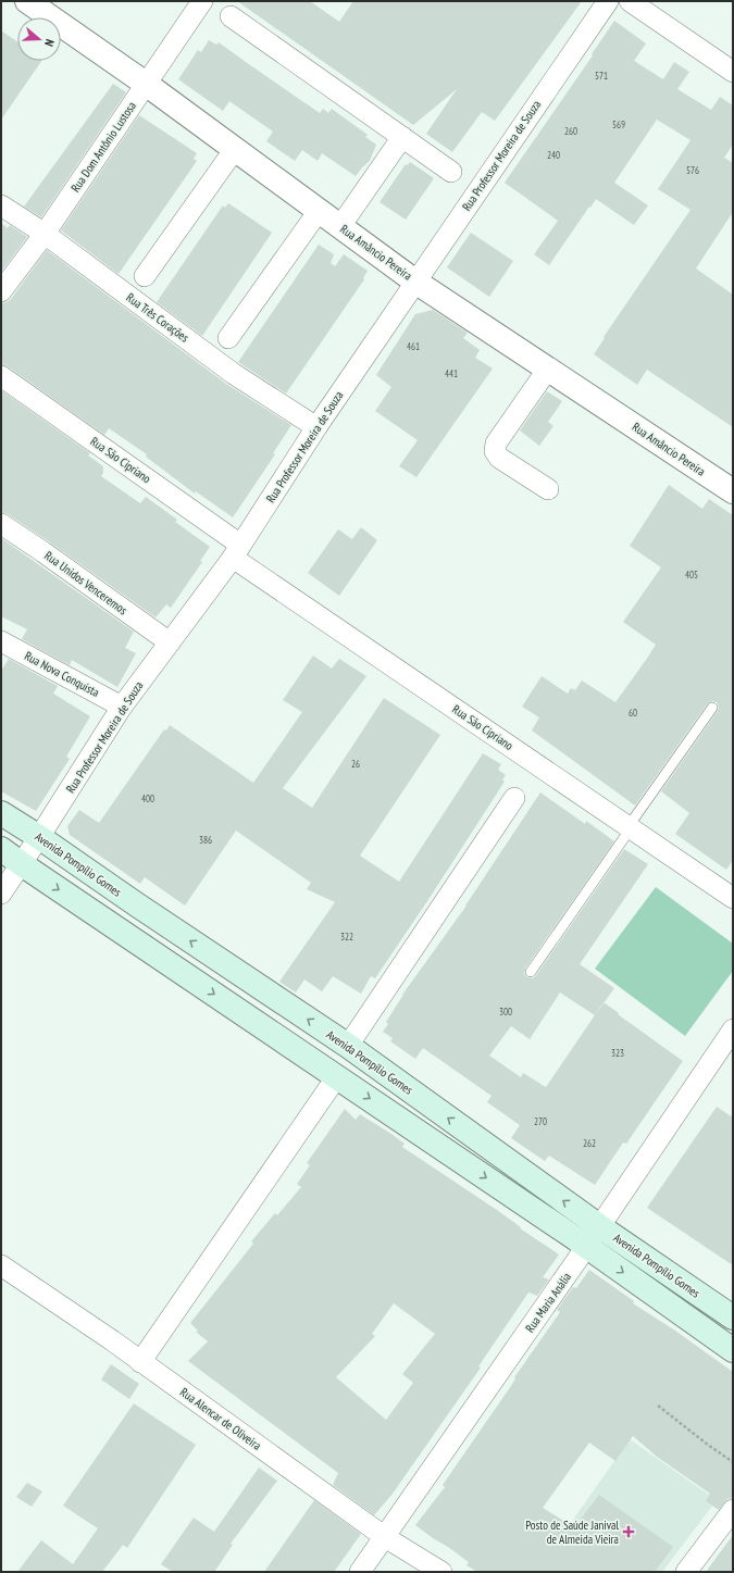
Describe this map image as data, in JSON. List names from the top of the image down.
{
  "streets": {
    "main road": ["Avenida Pompílio Gomes"],
    "street": [
      "Rua Dom Antônio Lustosa",
      "Rua Professor Moreira de Souza",
      "Rua Amâncio Pereira",
      "Rua Três Corações",
      "Rua São Cipriano",
      "Rua Unidos Venceremos",
      "Rua Nova Conquista",
      "Rua Maria Anália",
      "Rua Alencar de Oliveira"
    ]
  },
  "crossings": [
    ["Rua Dom Antônio Lustosa", "Rua Amâncio Pereira"],
    ["Rua Dom Antônio Lustosa", "Rua Três Corações"],
    ["Rua Professor Moreira de Souza", "Rua Amâncio Pereira"],
    ["Rua Professor Moreira de Souza", "Rua Três Corações"],
    ["Rua Professor Moreira de Souza", "Rua São Cipriano"],
    ["Rua Professor Moreira de Souza", "Rua Unidos Venceremos"],
    ["Rua Professor Moreira de Souza", "Rua Nova Conquista"],
    ["Rua Professor Moreira de Souza", "Avenida Pompílio Gomes"],
    ["Avenida Pompílio Gomes", "Rua Maria Anália"],
    ["Rua Maria Anália", "Rua Alencar de Oliveira"]
  ],
  "places": {
    "health": ["Posto de Saúde Janival de Almeida Vieira"]
  },
  "house_numbers": [
    "571",
    "569",
    "260",
    "240",
    "576",
    "461",
    "441",
    "405",
    "60",
    "26",
    "400",
    "386",
    "322",
    "300",
    "323",
    "270",
    "262"
  ],
  "north": "right"
}
